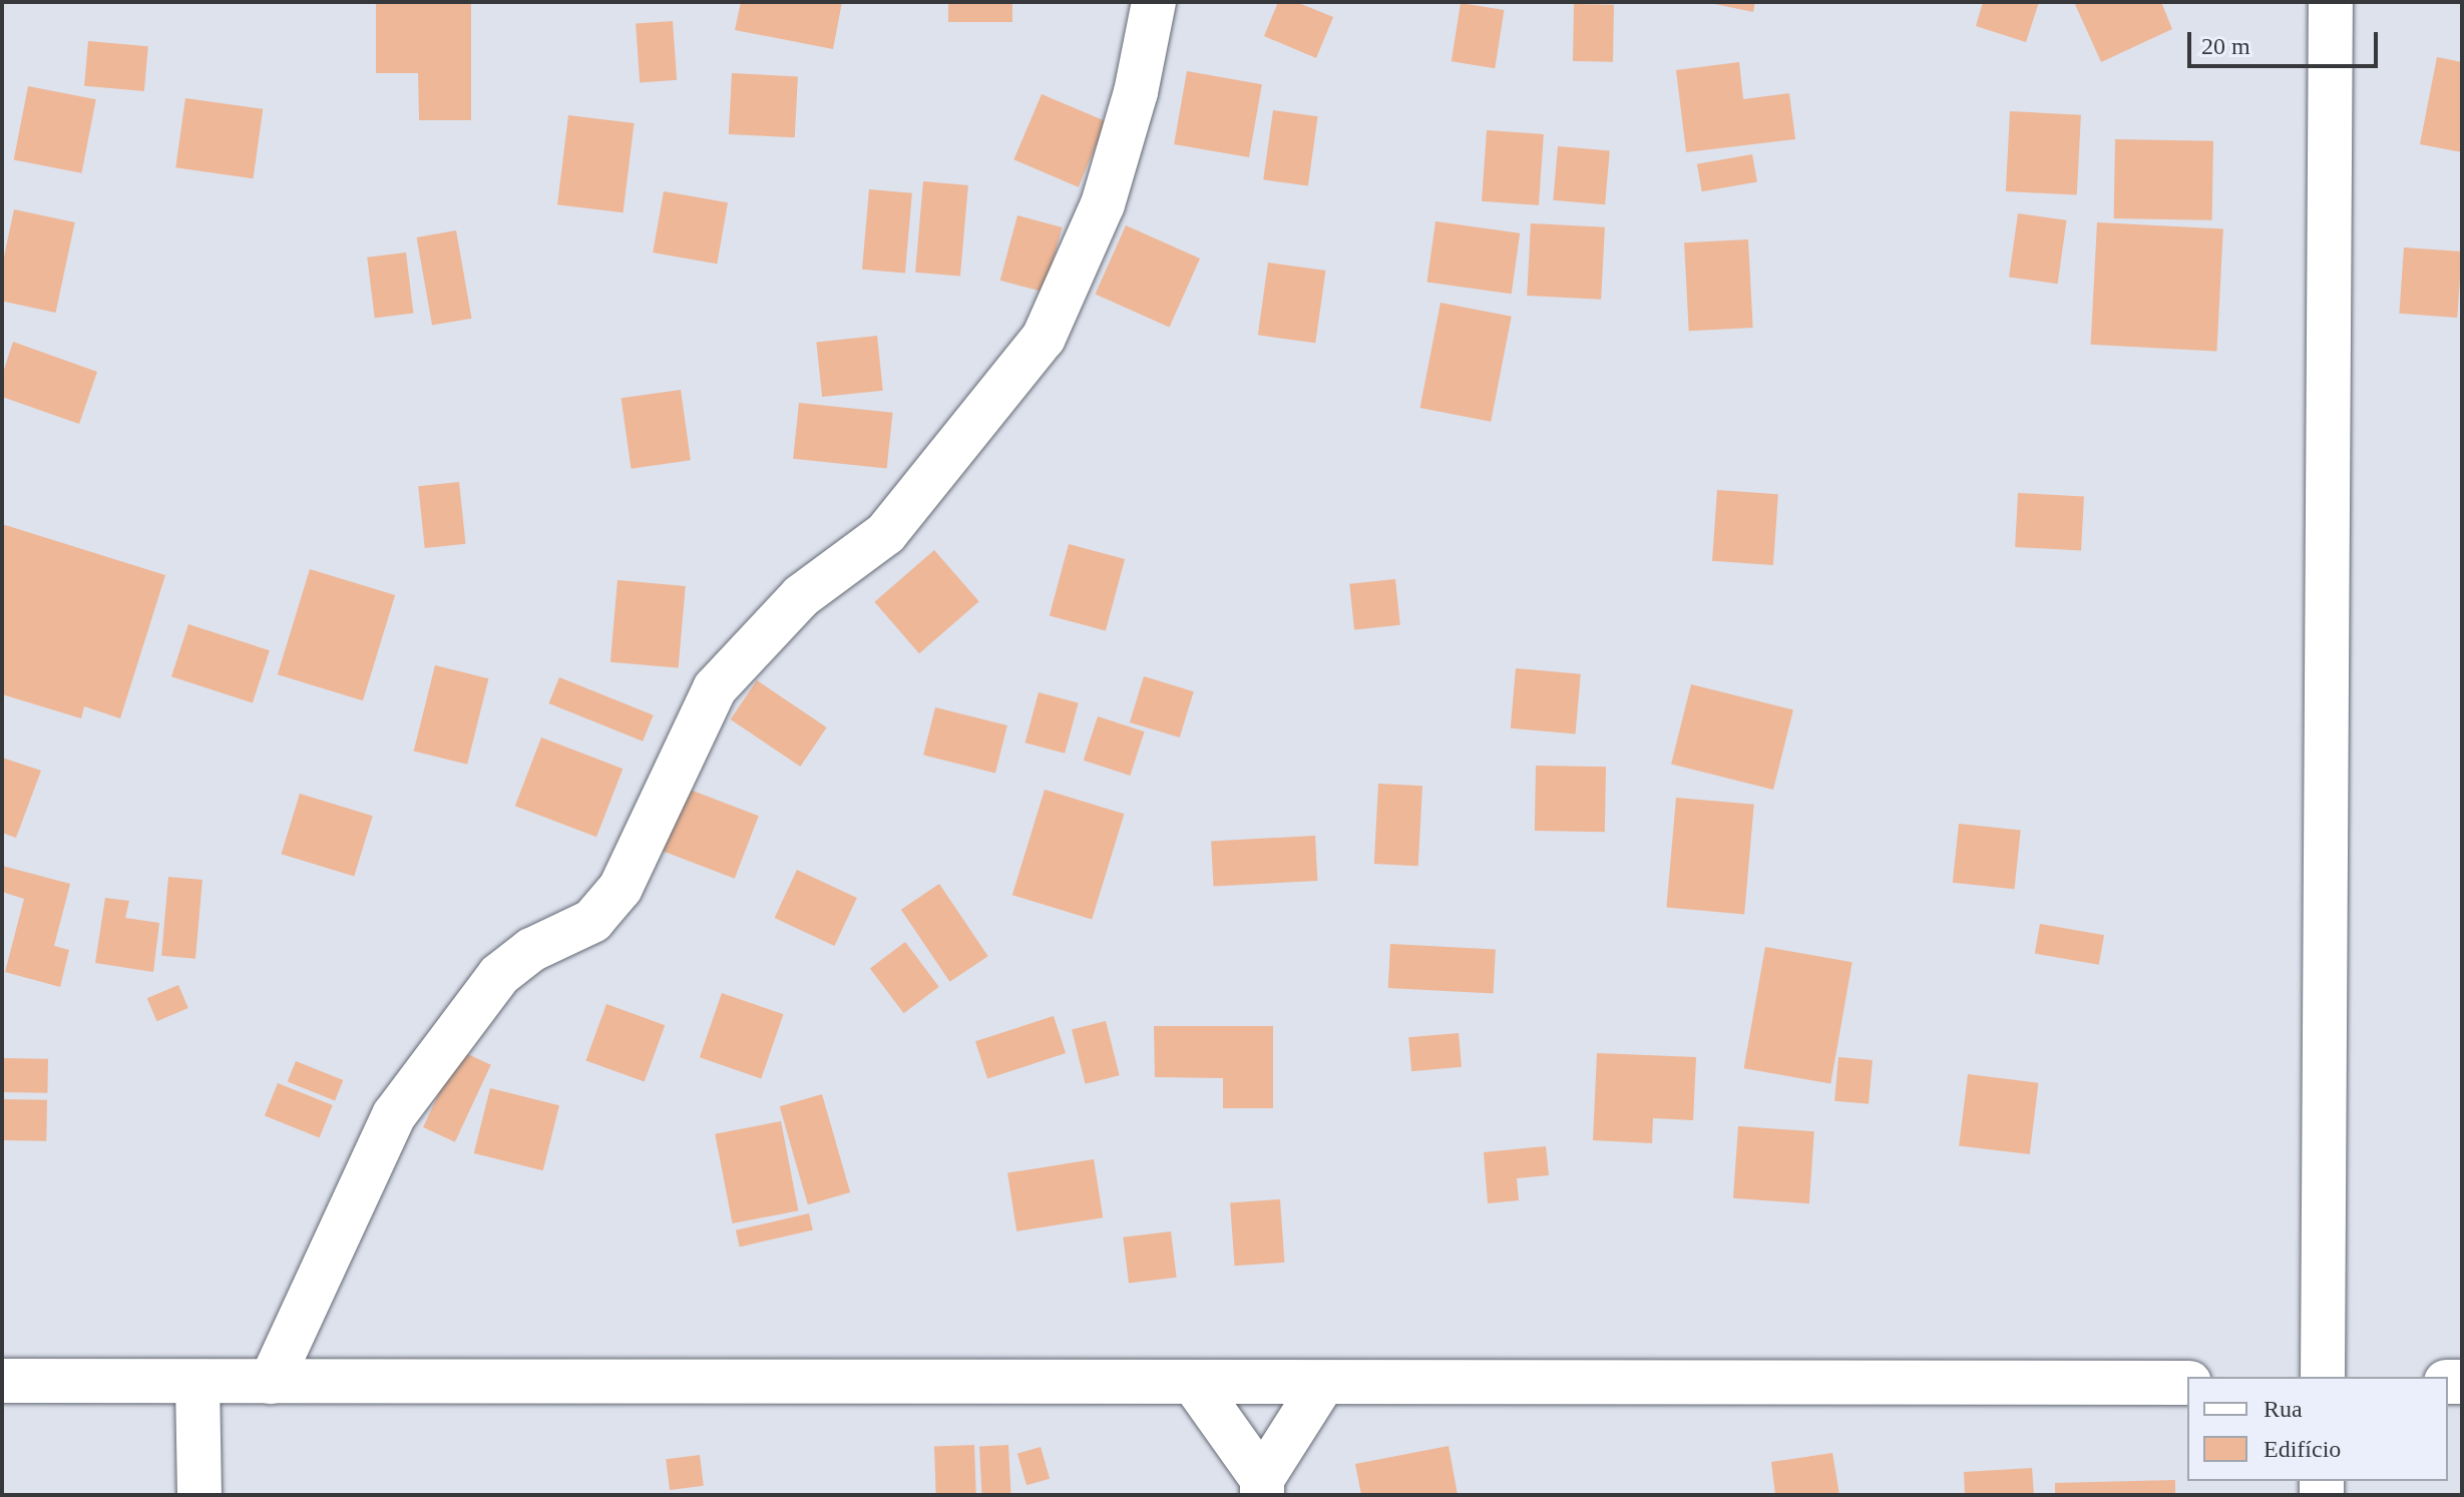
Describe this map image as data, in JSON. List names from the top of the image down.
{
  "legend": ["Rua", "Edifício"],
  "scale_bar": "20 m"
}
